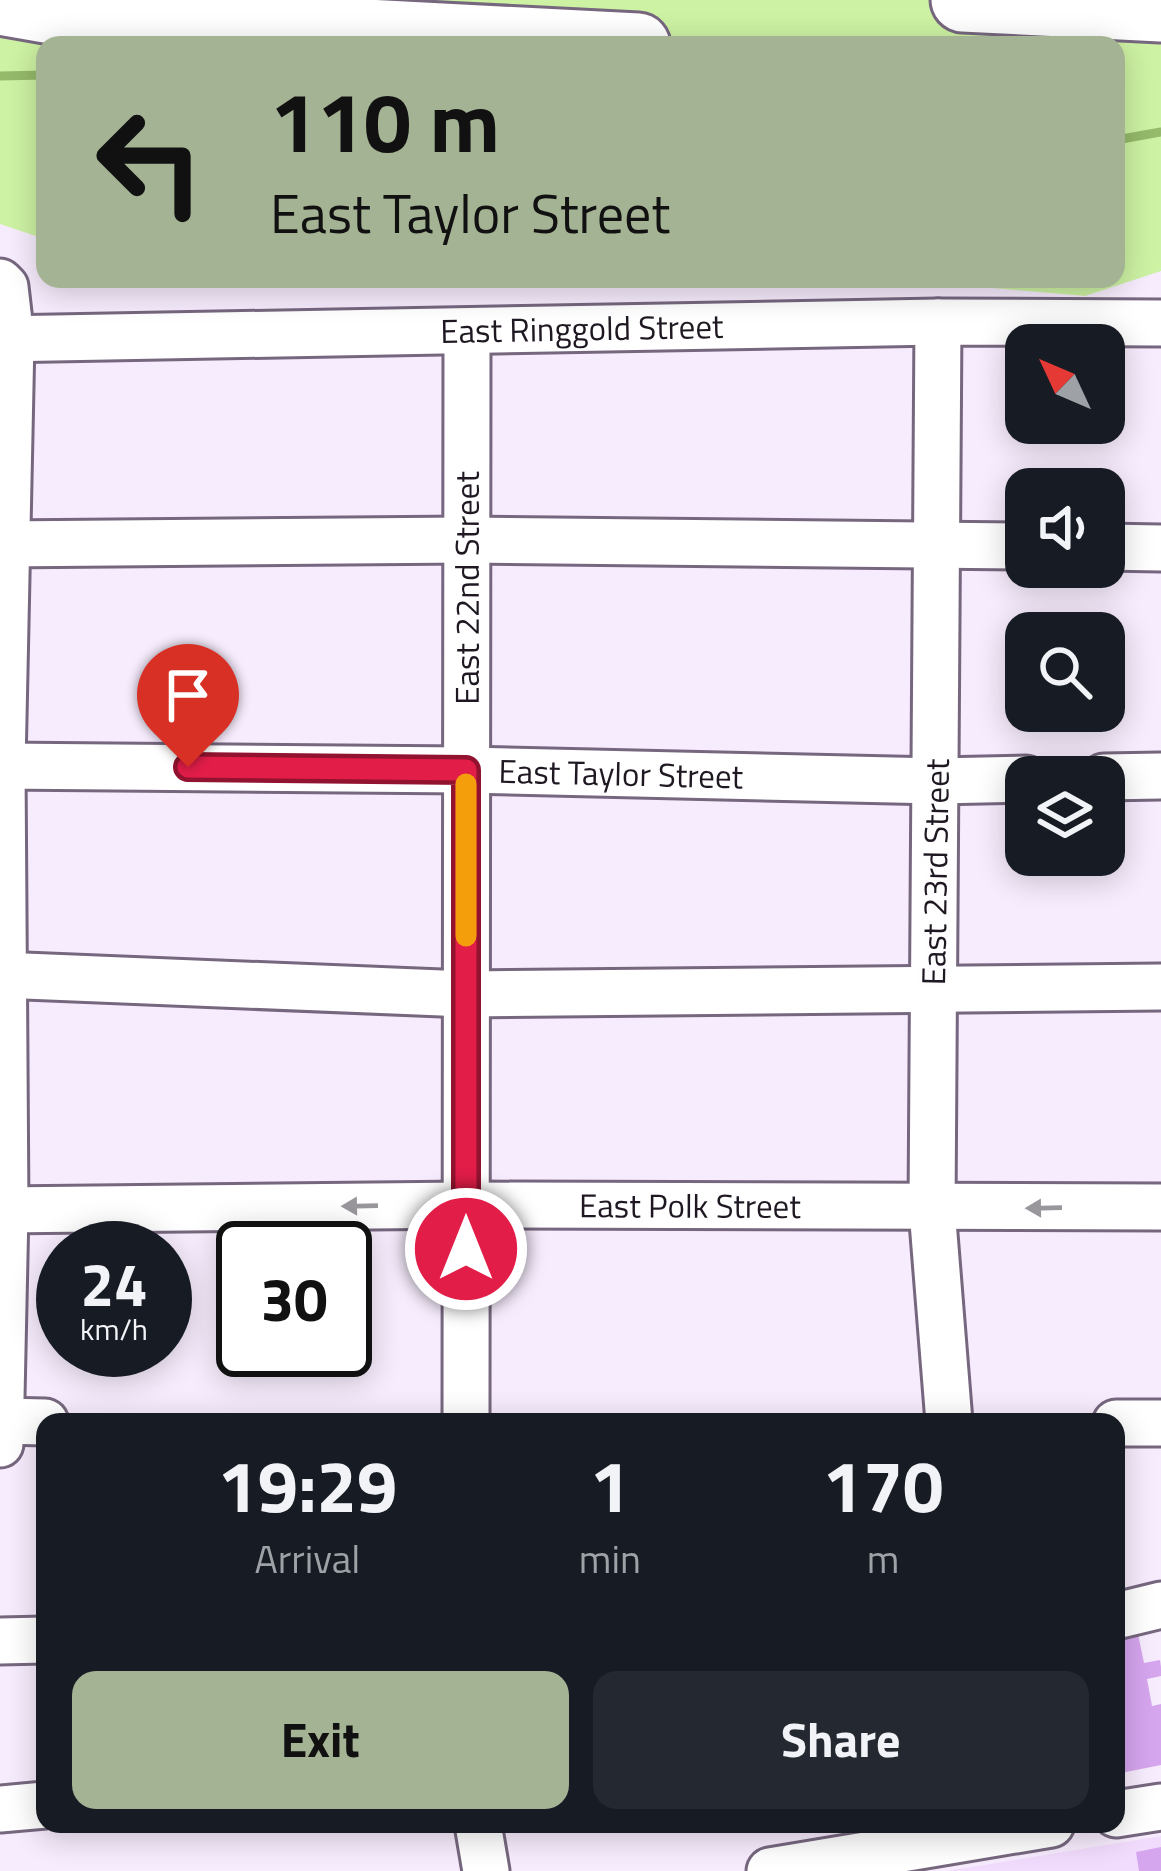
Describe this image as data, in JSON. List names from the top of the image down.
{
  "streets": {
    "street": [
      "East Ringgold Street",
      "East 22nd Street",
      "East Taylor Street",
      "East 23rd Street",
      "East Polk Street"
    ]
  },
  "crossings": [
    ["East Ringgold Street", "East 22nd Street"],
    ["East Ringgold Street", "East 23rd Street"],
    ["East 22nd Street", "East Taylor Street"],
    ["East 22nd Street", "East Polk Street"],
    ["East Taylor Street", "East 23rd Street"],
    ["East 23rd Street", "East Polk Street"]
  ],
  "north": "top left",
  "page": {
    "turn": ["110 m", "East Taylor Street"],
    "speed": "24 km/h",
    "limit": "30",
    "eta": [
      "19:29",
      "Arrival",
      "1",
      "min",
      "170",
      "m"
    ],
    "buttons": ["Exit", "Share"]
  }
}
